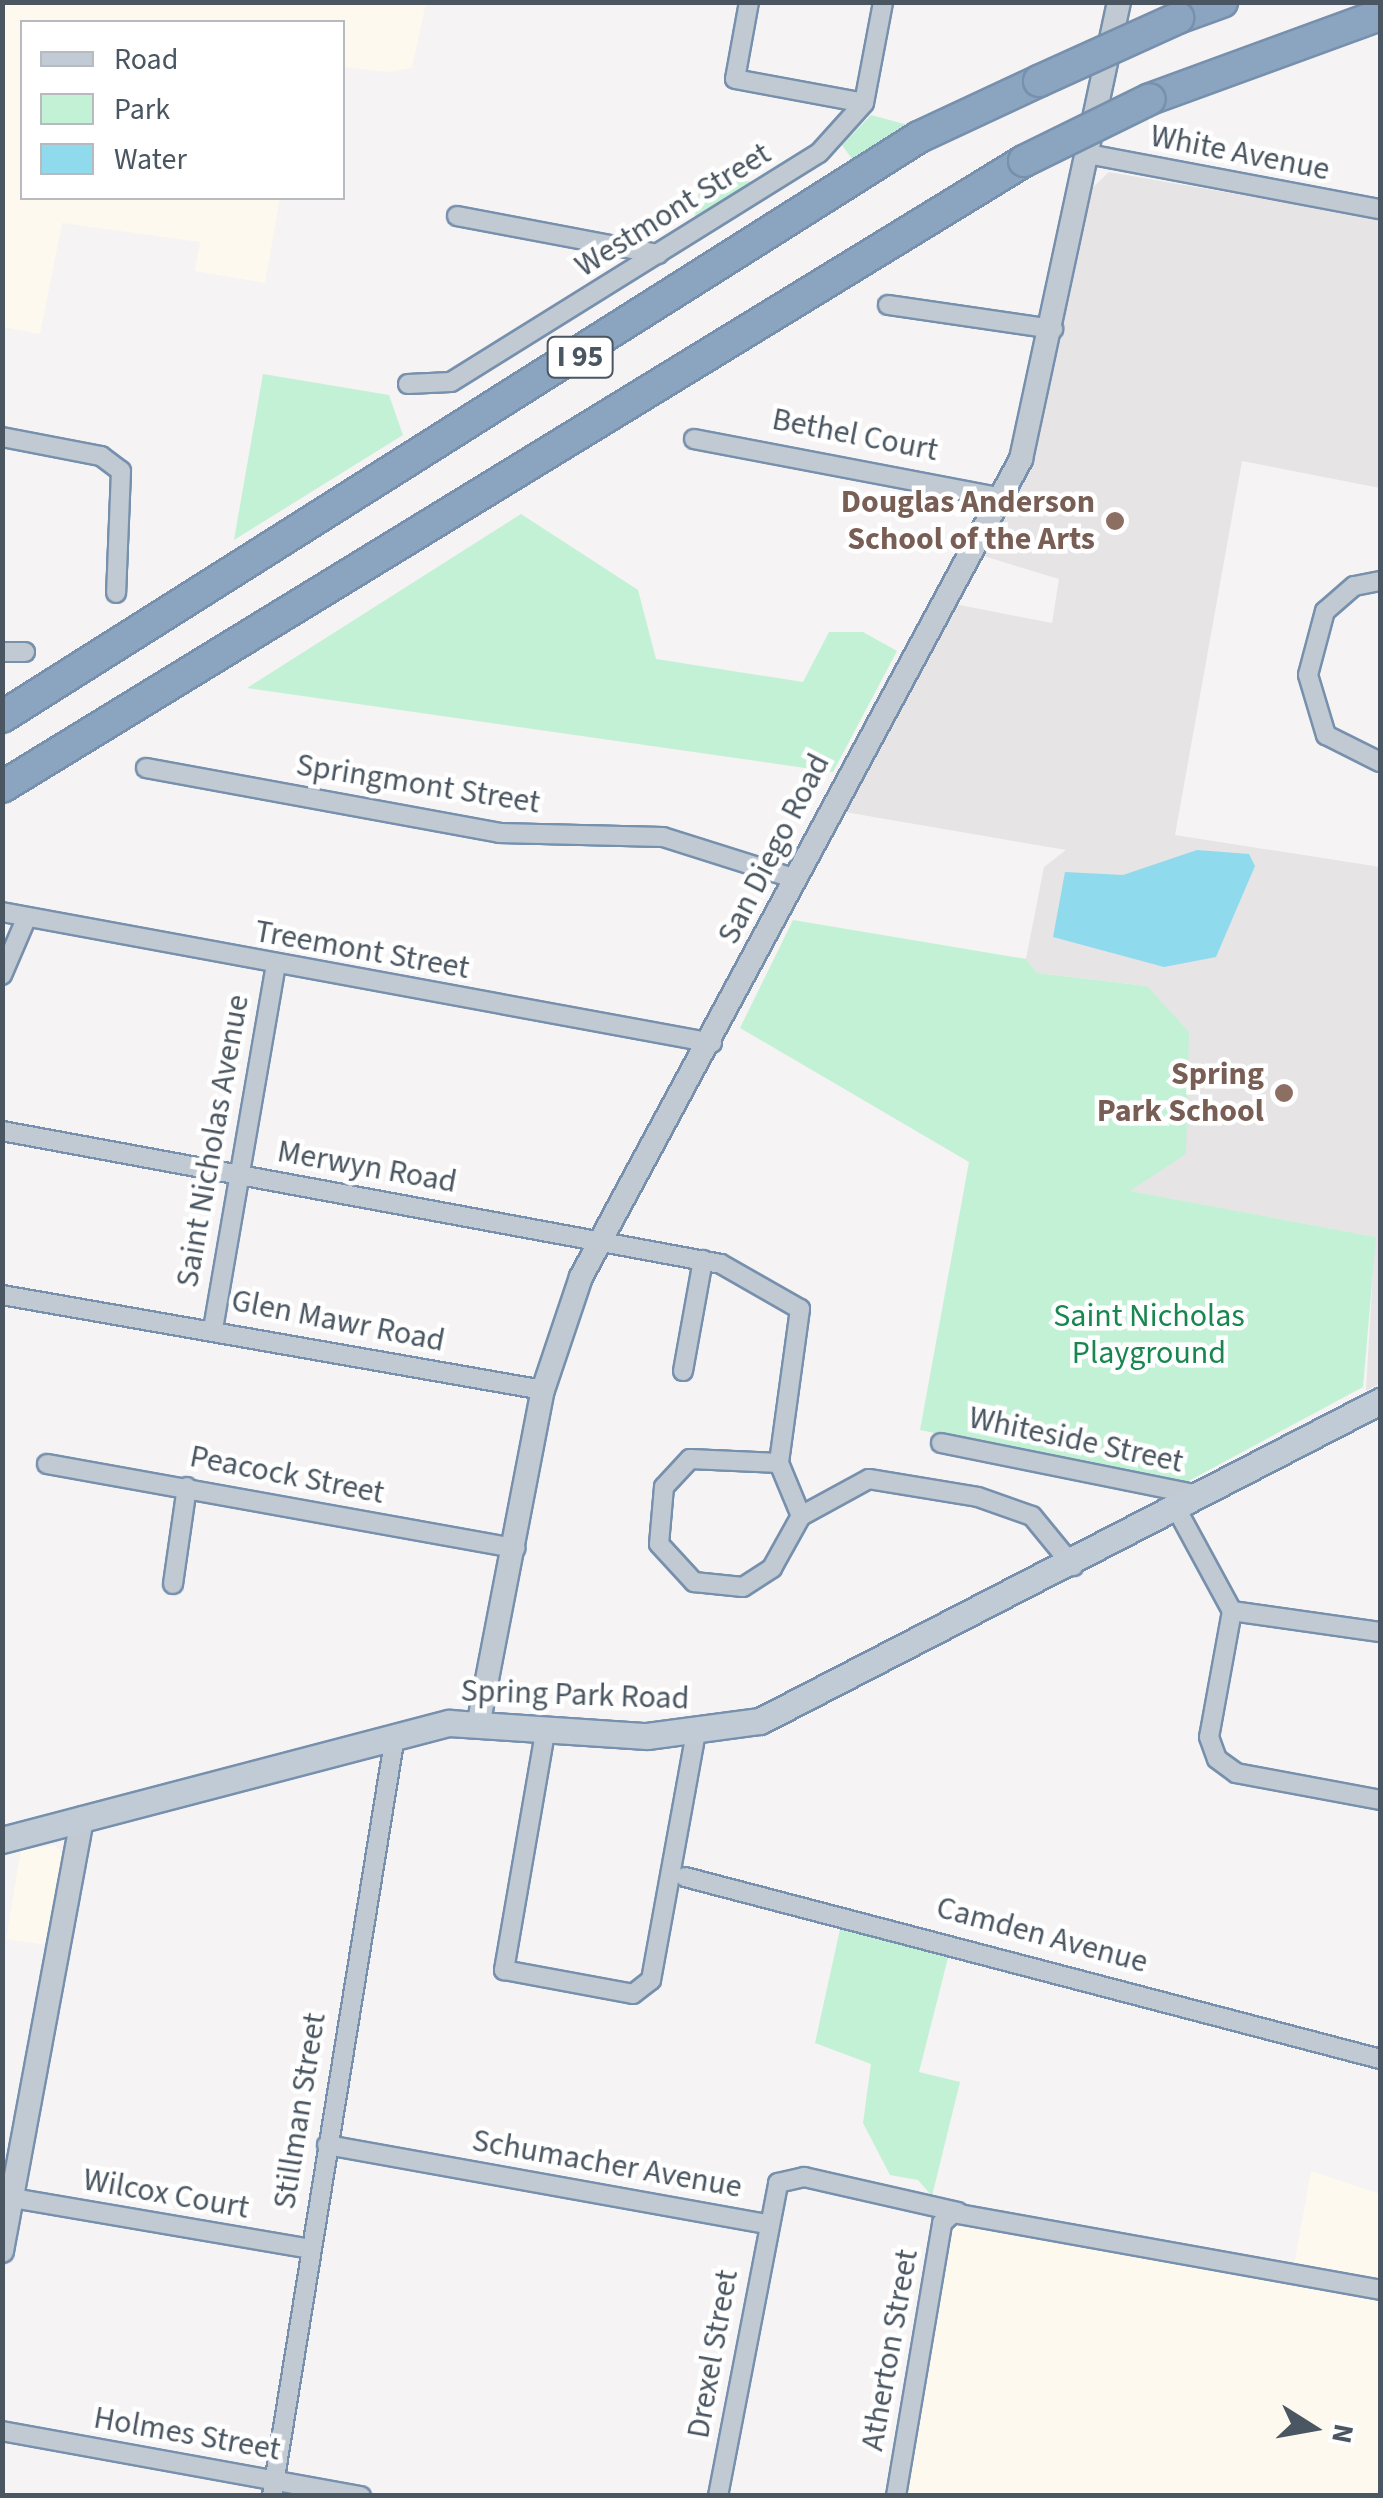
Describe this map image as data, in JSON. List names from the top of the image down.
{
  "streets": {
    "highway": ["I 95"],
    "main road": ["Spring Park Road"],
    "street": [
      "White Avenue",
      "Westmont Street",
      "Bethel Court",
      "Springmont Street",
      "San Diego Road",
      "Treemont Street",
      "Saint Nicholas Avenue",
      "Merwyn Road",
      "Glen Mawr Road",
      "Whiteside Street",
      "Peacock Street",
      "Camden Avenue",
      "Stillman Street",
      "Schumacher Avenue",
      "Wilcox Court",
      "Atherton Street",
      "Drexel Street",
      "Holmes Street"
    ]
  },
  "crossings": [
    ["White Avenue", "San Diego Road"],
    ["Bethel Court", "San Diego Road"],
    ["Springmont Street", "San Diego Road"],
    ["San Diego Road", "Treemont Street"],
    ["San Diego Road", "Merwyn Road"],
    ["San Diego Road", "Glen Mawr Road"],
    ["San Diego Road", "Peacock Street"],
    ["San Diego Road", "Spring Park Road"],
    ["Treemont Street", "Saint Nicholas Avenue"],
    ["Saint Nicholas Avenue", "Merwyn Road"],
    ["Saint Nicholas Avenue", "Glen Mawr Road"],
    ["Whiteside Street", "Spring Park Road"],
    ["Spring Park Road", "Stillman Street"],
    ["Stillman Street", "Schumacher Avenue"],
    ["Stillman Street", "Wilcox Court"],
    ["Stillman Street", "Holmes Street"],
    ["Schumacher Avenue", "Atherton Street"],
    ["Schumacher Avenue", "Drexel Street"]
  ],
  "parks": ["Saint Nicholas Playground"],
  "places": ["Douglas Anderson School of the Arts", "Spring Park School"],
  "legend": ["Road", "Park", "Water"],
  "north": "right"
}
